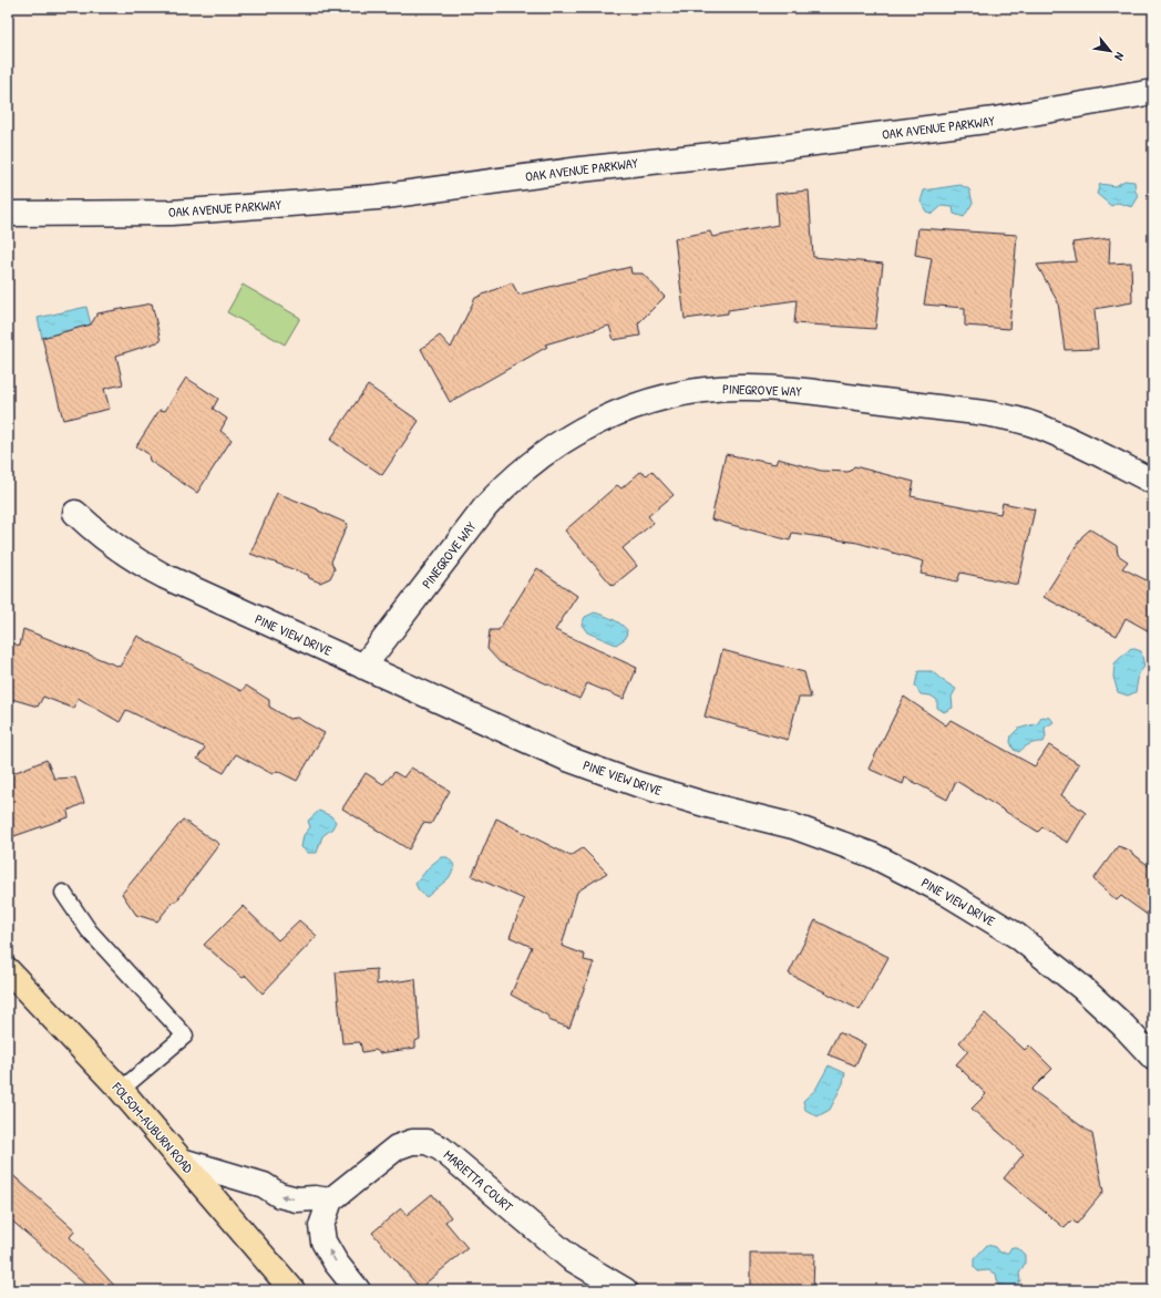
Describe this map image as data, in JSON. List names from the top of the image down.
{
  "streets": {
    "main road": ["FOLSOM-AUBURN ROAD"],
    "street": [
      "OAK AVENUE PARKWAY",
      "PINEGROVE WAY",
      "PINE VIEW DRIVE",
      "MARIETTA COURT"
    ]
  },
  "crossings": [
    ["PINEGROVE WAY", "PINE VIEW DRIVE"]
  ],
  "north": "bottom right"
}
